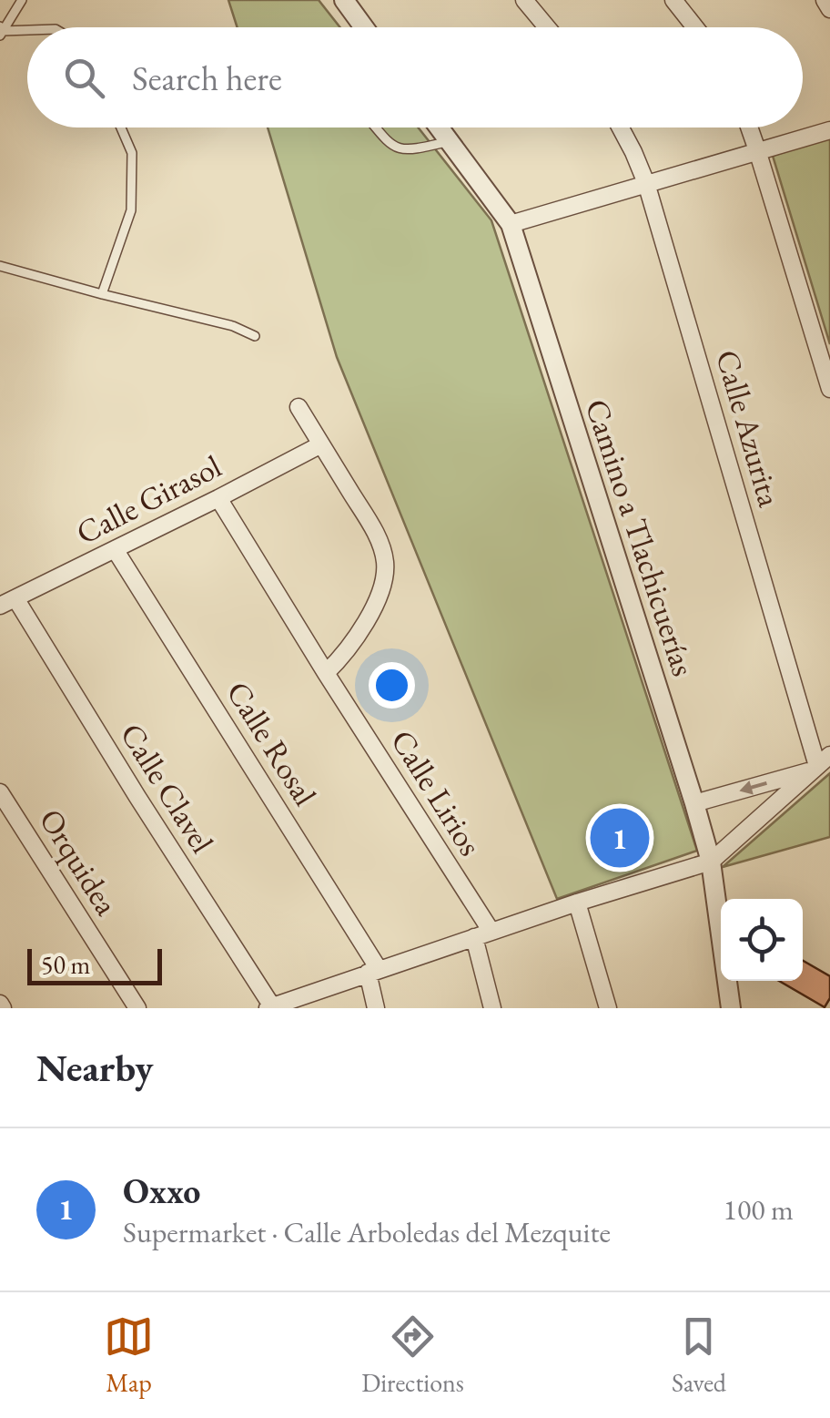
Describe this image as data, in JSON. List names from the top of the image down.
{
  "streets": {
    "street": [
      "Calle Azurita",
      "Calle Girasol",
      "Camino a Tlachicuerías",
      "Calle Rosal",
      "Calle Clavel",
      "Calle Lirios",
      "Orquidea"
    ]
  },
  "crossings": [
    ["Calle Girasol", "Calle Rosal"],
    ["Calle Girasol", "Calle Clavel"],
    ["Calle Girasol", "Calle Lirios"]
  ],
  "scale_bar": "50 m",
  "page": {
    "search": "Search here",
    "pins": "1",
    "scale": "50 m",
    "heading": "Nearby",
    "list": [
      {
        "mark": "1",
        "name": "Oxxo",
        "note": "Supermarket · Calle Arboledas del Mezquite",
        "value": "100 m"
      }
    ],
    "nav": ["Map", "Directions", "Saved"]
  }
}
